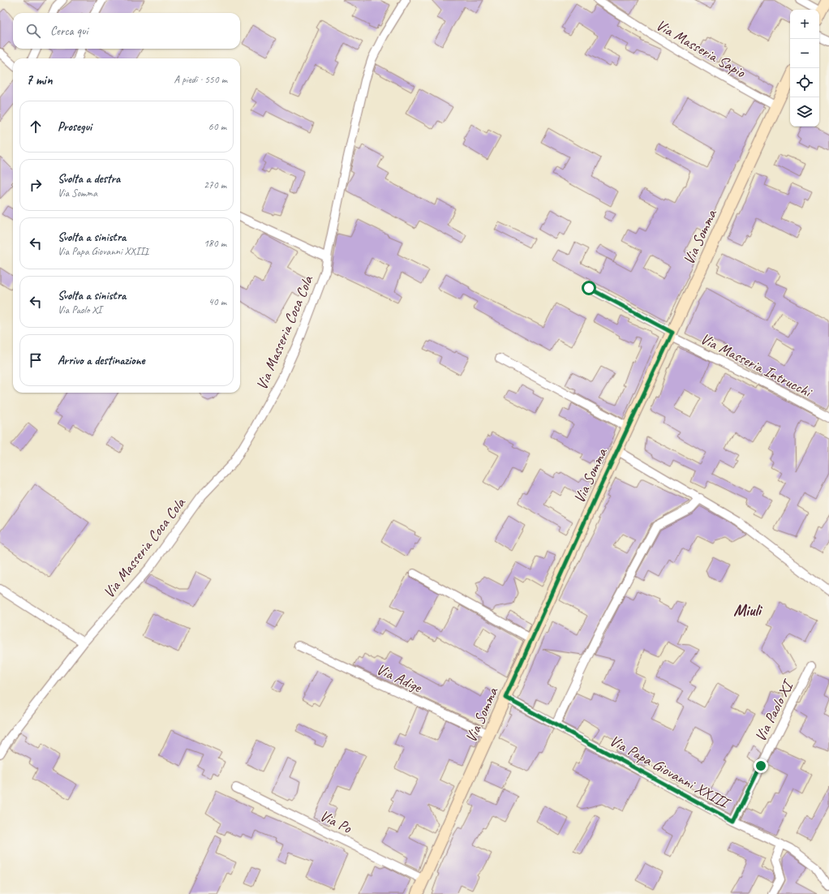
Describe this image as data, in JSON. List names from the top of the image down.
{
  "streets": {
    "street": [
      "Via Masseria Sapio",
      "Via Somma",
      "Via Masseria Coca Cola",
      "Via Masseria Intrucchi",
      "Via Adige",
      "Via Paolo XI",
      "Via Papa Giovanni XXIII",
      "Via Po"
    ]
  },
  "crossings": [
    ["Via Masseria Sapio", "Via Somma"],
    ["Via Somma", "Via Masseria Intrucchi"],
    ["Via Somma", "Via Adige"],
    ["Via Somma", "Via Papa Giovanni XXIII"],
    ["Via Somma", "Via Po"],
    ["Via Paolo XI", "Via Papa Giovanni XXIII"]
  ],
  "districts": ["Miuli"],
  "page": {
    "map_buttons": ["+", "−"],
    "search": "Cerca qui",
    "heading": ["7 min", "A piedi · 550 m"],
    "list": [
      ["Prosegui", "60 m"],
      ["Svolta a destra", "Via Somma", "270 m"],
      ["Svolta a sinistra", "Via Papa Giovanni XXIII", "180 m"],
      ["Svolta a sinistra", "Via Paolo XI", "40 m"],
      "Arrivo a destinazione"
    ]
  }
}
